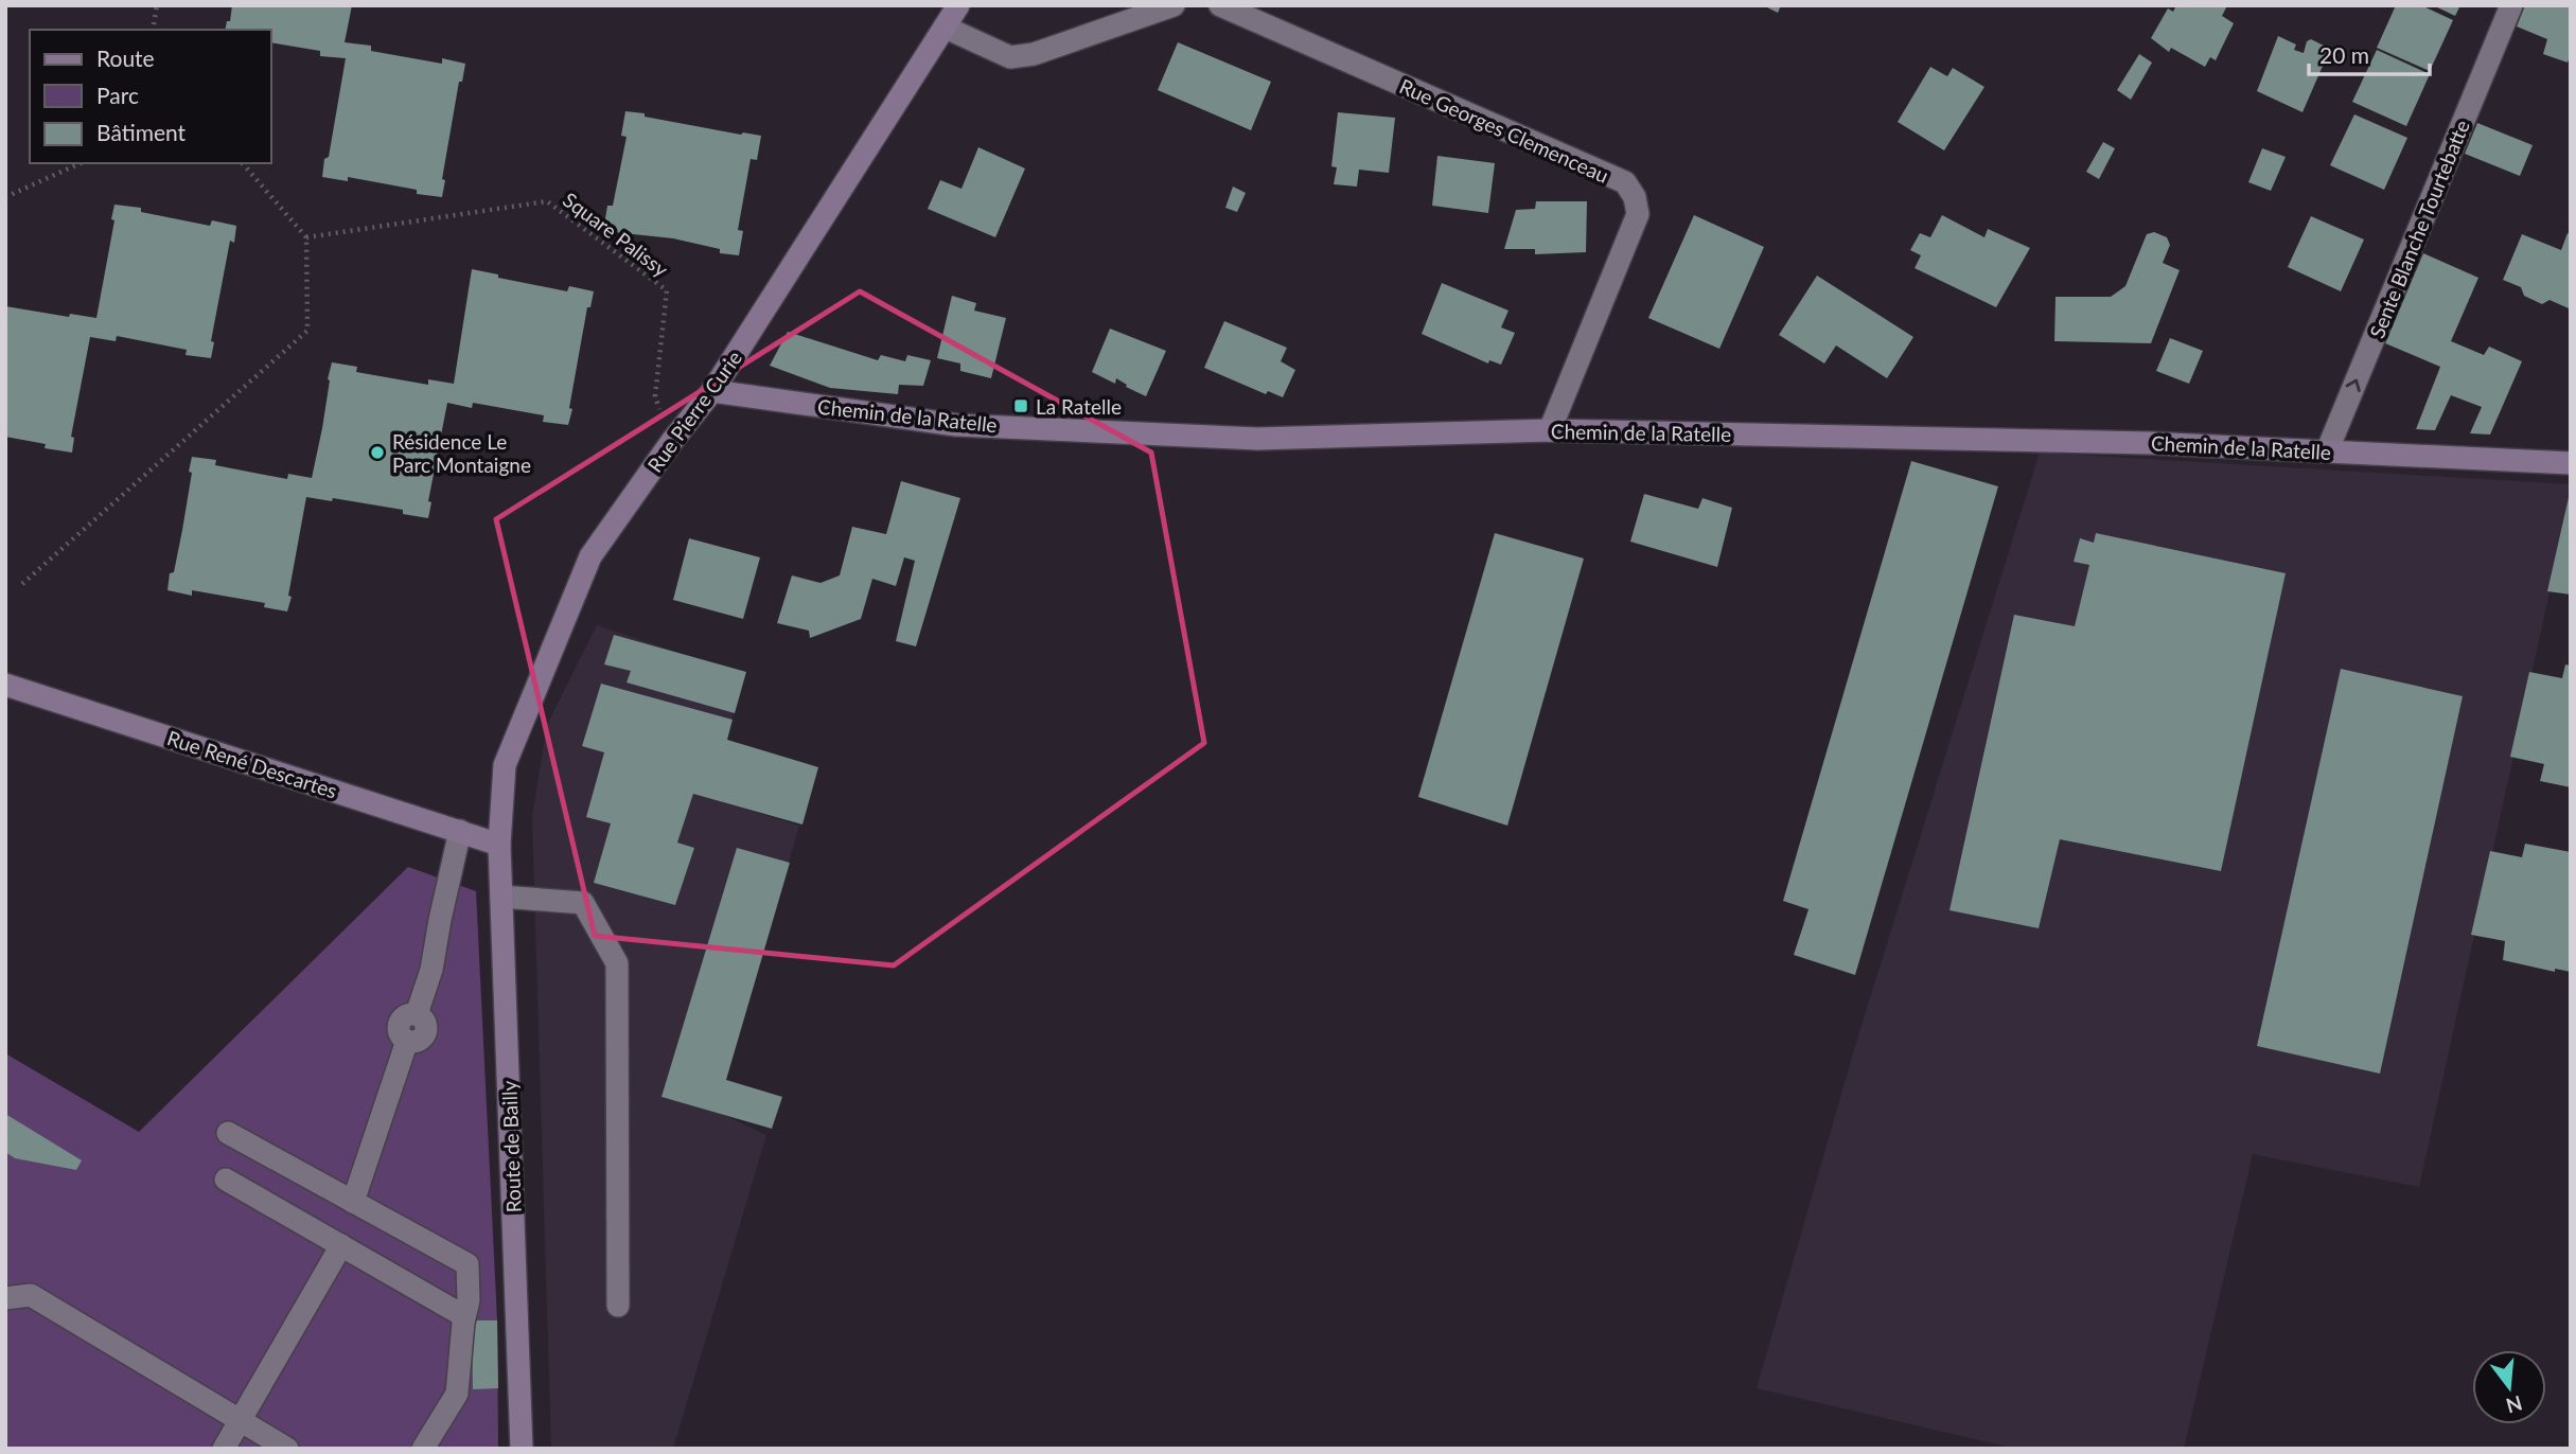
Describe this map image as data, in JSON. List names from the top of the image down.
{
  "streets": {
    "street": [
      "Rue Georges Clemenceau",
      "Sente Blanche Tourtebatte",
      "Rue Pierre Curie",
      "Chemin de la Ratelle",
      "Rue René Descartes",
      "Route de Bailly"
    ],
    "path": ["Square Palissy"]
  },
  "crossings": [
    ["Rue Georges Clemenceau", "Chemin de la Ratelle"],
    ["Sente Blanche Tourtebatte", "Chemin de la Ratelle"],
    ["Square Palissy", "Rue Pierre Curie"],
    ["Rue Pierre Curie", "Chemin de la Ratelle"],
    ["Rue Pierre Curie", "Rue René Descartes"],
    ["Rue Pierre Curie", "Route de Bailly"],
    ["Rue René Descartes", "Route de Bailly"]
  ],
  "one_way": ["Sente Blanche Tourtebatte"],
  "places": {
    "transit": ["La Ratelle"],
    "other": ["Résidence Le Parc Montaigne"]
  },
  "legend": ["Route", "Parc", "Bâtiment"],
  "scale_bar": "20 m",
  "north": "bottom"
}
